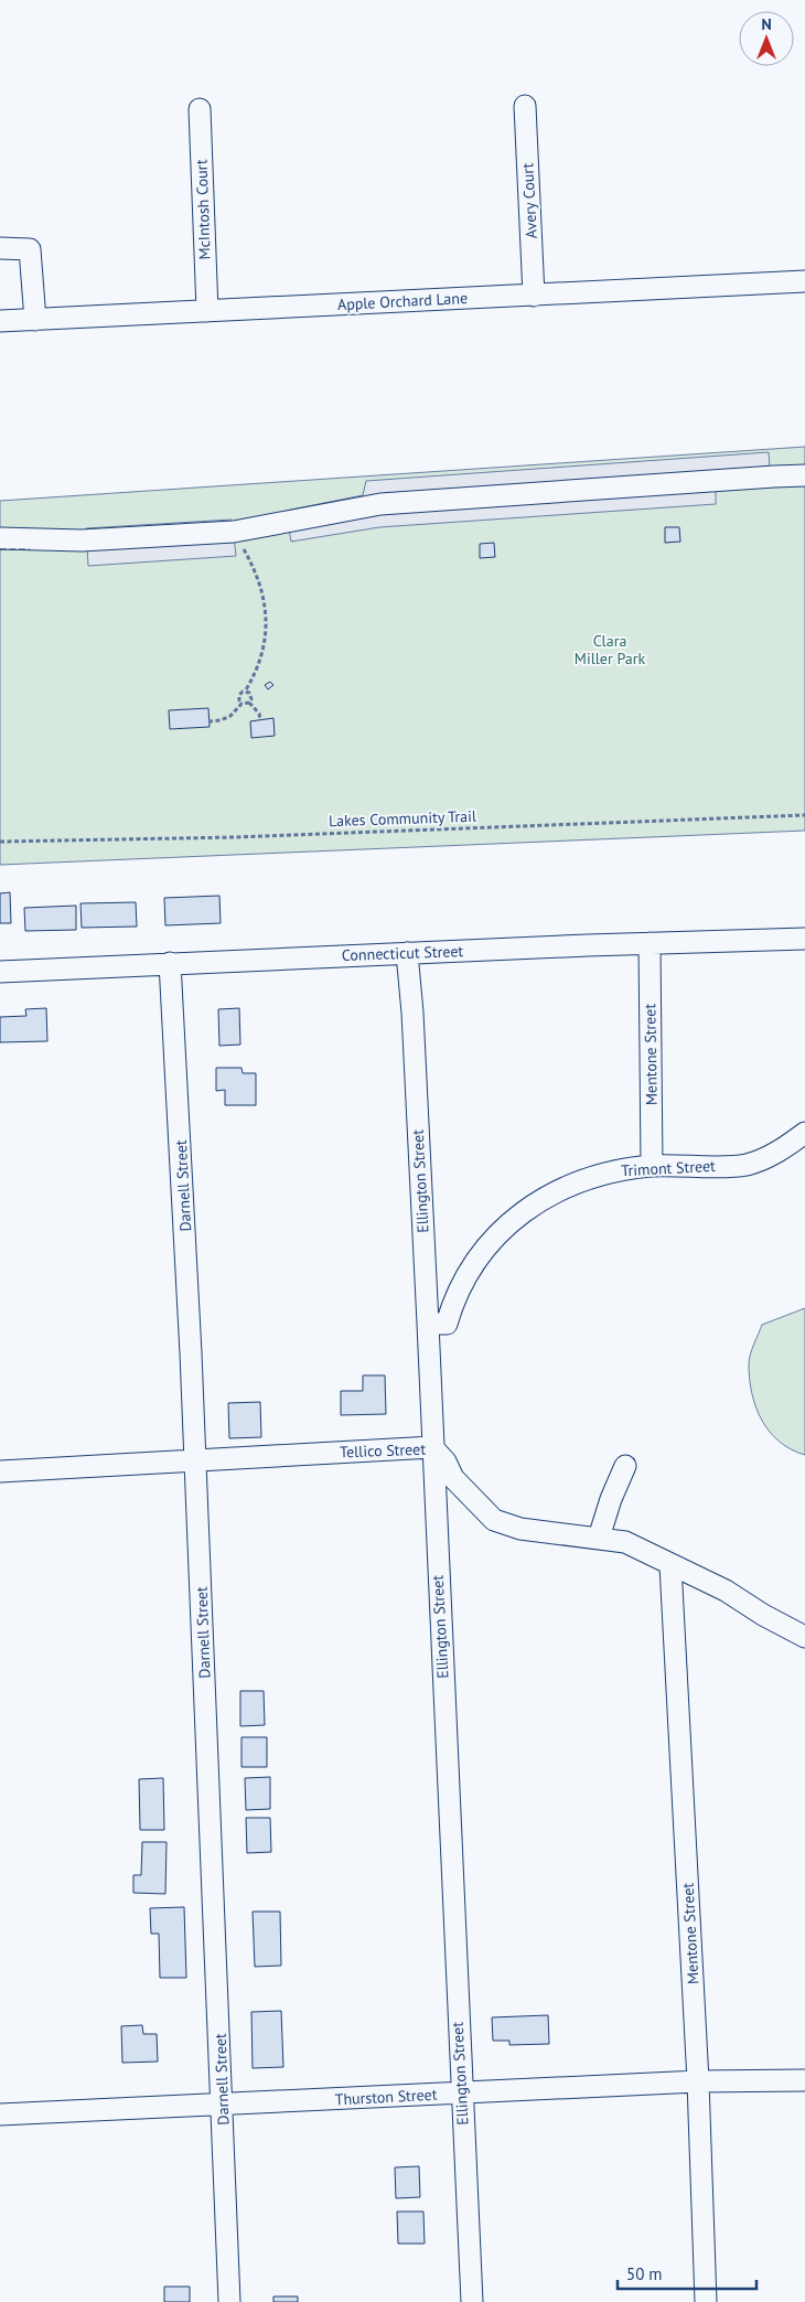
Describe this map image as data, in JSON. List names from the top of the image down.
{
  "streets": {
    "street": [
      "Avery Court",
      "McIntosh Court",
      "Apple Orchard Lane",
      "Connecticut Street",
      "Mentone Street",
      "Trimont Street",
      "Ellington Street",
      "Darnell Street",
      "Tellico Street",
      "Thurston Street"
    ],
    "path": ["Lakes Community Trail"]
  },
  "crossings": [
    ["Avery Court", "Apple Orchard Lane"],
    ["McIntosh Court", "Apple Orchard Lane"],
    ["Connecticut Street", "Mentone Street"],
    ["Connecticut Street", "Ellington Street"],
    ["Connecticut Street", "Darnell Street"],
    ["Mentone Street", "Trimont Street"],
    ["Mentone Street", "Tellico Street"],
    ["Mentone Street", "Thurston Street"],
    ["Trimont Street", "Ellington Street"],
    ["Ellington Street", "Tellico Street"],
    ["Ellington Street", "Thurston Street"],
    ["Darnell Street", "Tellico Street"],
    ["Darnell Street", "Thurston Street"]
  ],
  "parks": ["Clara Miller Park"],
  "scale_bar": "50 m",
  "north": "top"
}
